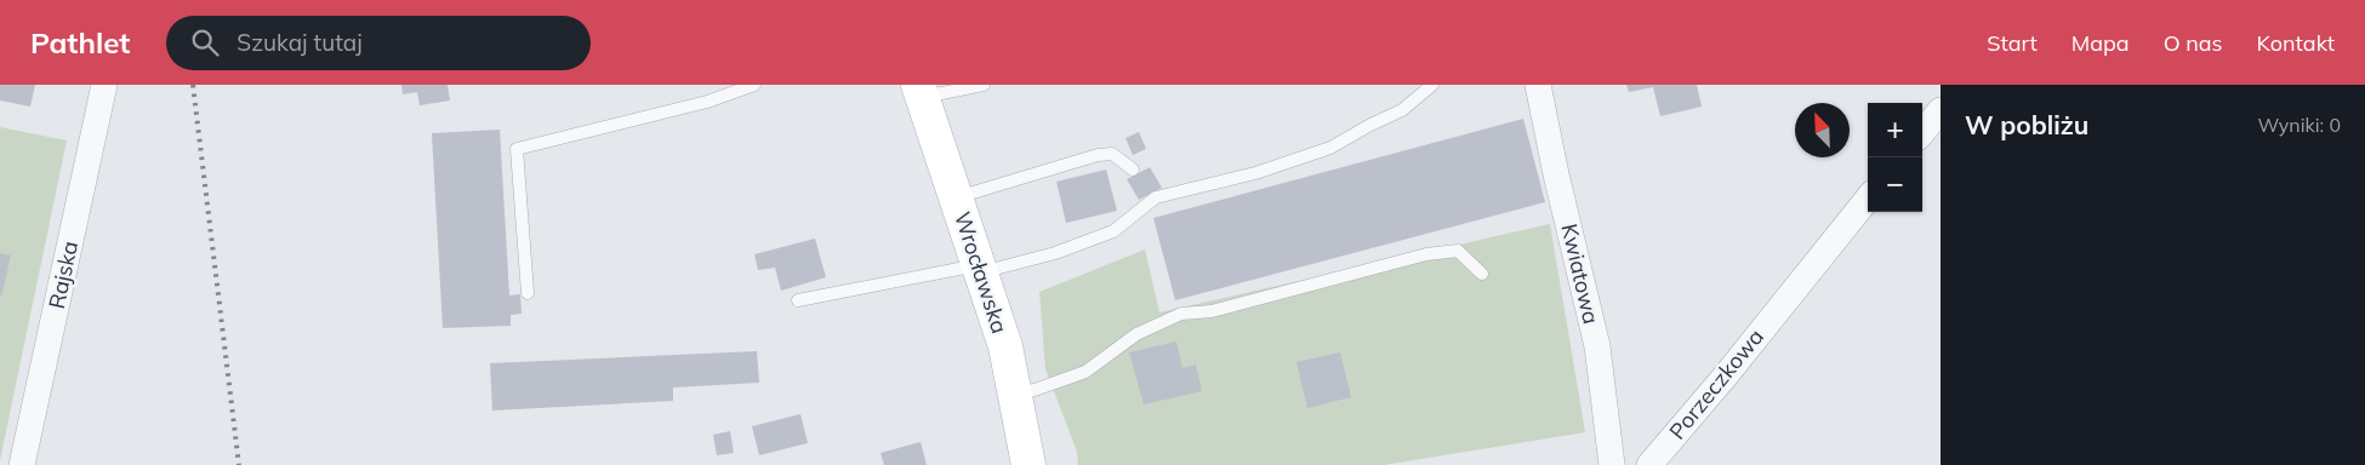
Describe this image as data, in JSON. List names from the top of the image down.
{
  "streets": {
    "main road": ["Wrocławska"],
    "street": ["Kwiatowa", "Rajska", "Porzeczkowa"]
  },
  "north": "top left",
  "page": {
    "header": "Pathlet",
    "search": "Szukaj tutaj",
    "nav": [
      "Start",
      "Mapa",
      "O nas",
      "Kontakt"
    ],
    "heading": ["W pobliżu", "Wyniki: 0"],
    "map_buttons": ["+", "−"]
  }
}
